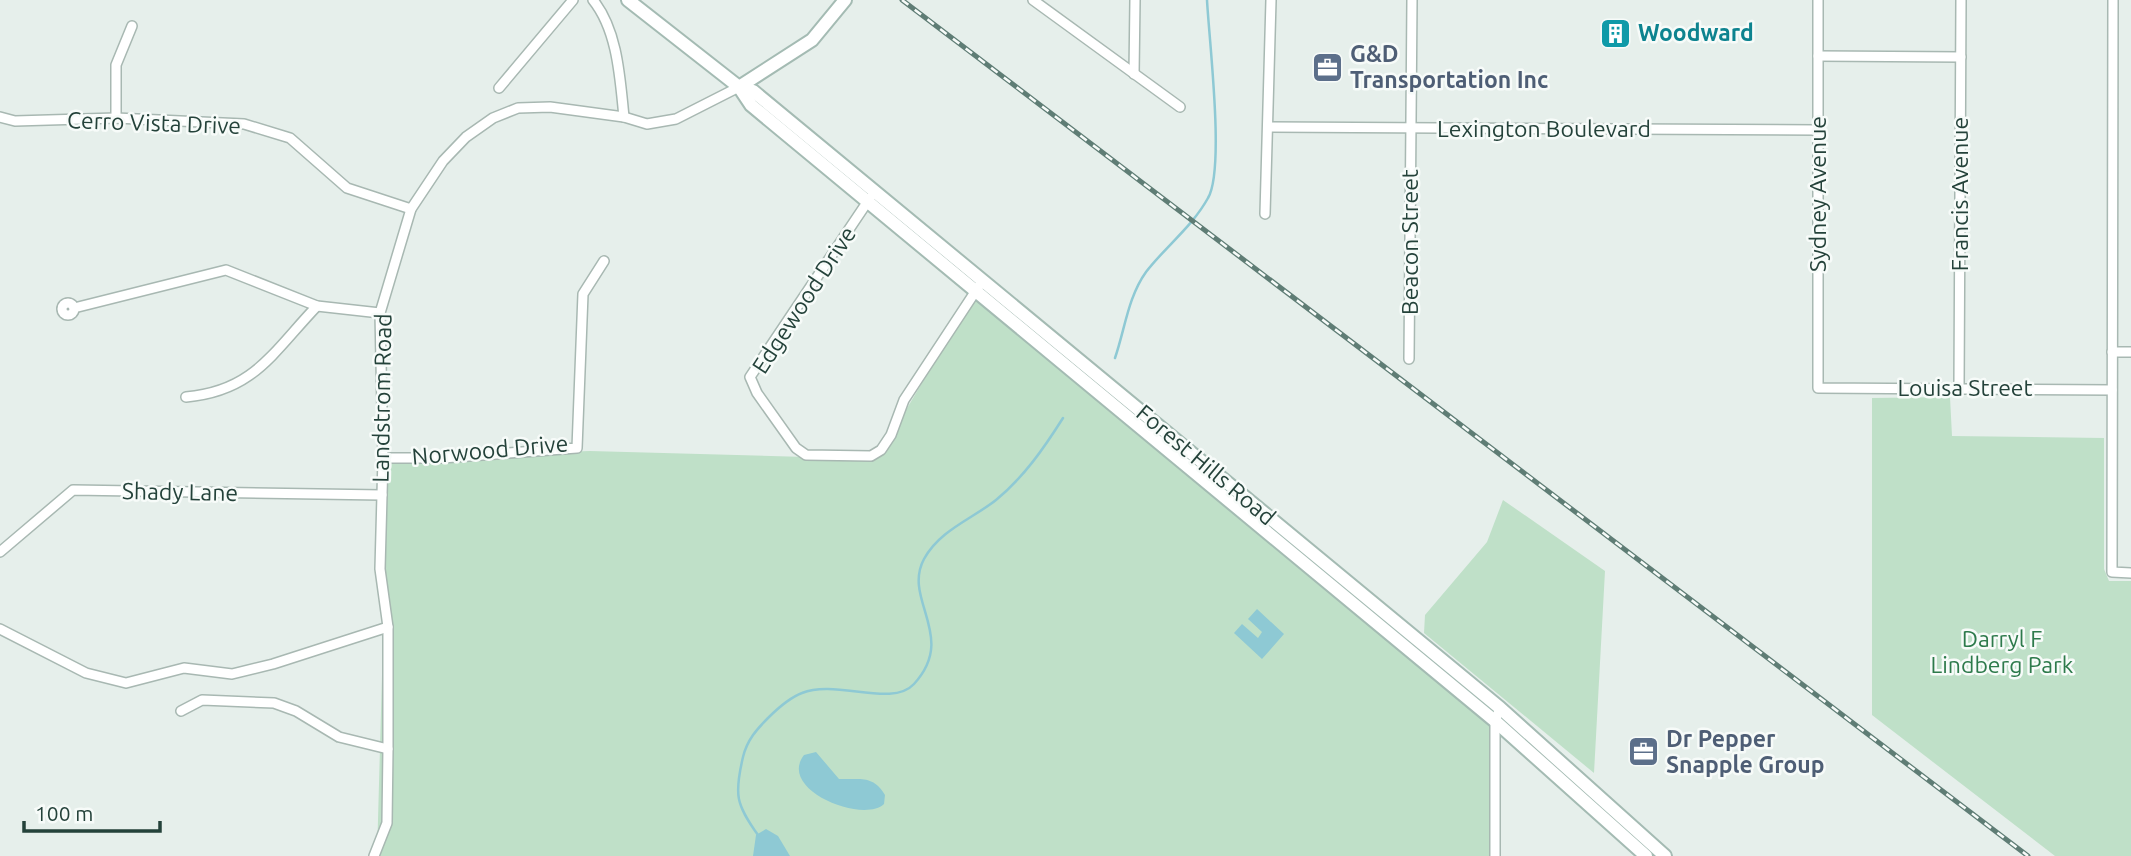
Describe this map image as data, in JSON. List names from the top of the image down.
{
  "streets": {
    "street": [
      "Cerro Vista Drive",
      "Lexington Boulevard",
      "Sydney Avenue",
      "Francis Avenue",
      "Beacon Street",
      "Edgewood Drive",
      "Louisa Street",
      "Landstrom Road",
      "Norwood Drive",
      "Forest Hills Road",
      "Shady Lane"
    ]
  },
  "crossings": [
    ["Cerro Vista Drive", "Landstrom Road"],
    ["Lexington Boulevard", "Sydney Avenue"],
    ["Lexington Boulevard", "Beacon Street"],
    ["Sydney Avenue", "Louisa Street"],
    ["Francis Avenue", "Louisa Street"],
    ["Edgewood Drive", "Forest Hills Road"],
    ["Landstrom Road", "Norwood Drive"],
    ["Landstrom Road", "Forest Hills Road"],
    ["Landstrom Road", "Shady Lane"]
  ],
  "parks": ["Darryl F Lindberg Park"],
  "places": {
    "building": ["Woodward"],
    "office": ["G&D Transportation Inc", "Dr Pepper Snapple Group"]
  },
  "scale_bar": "100 m"
}
